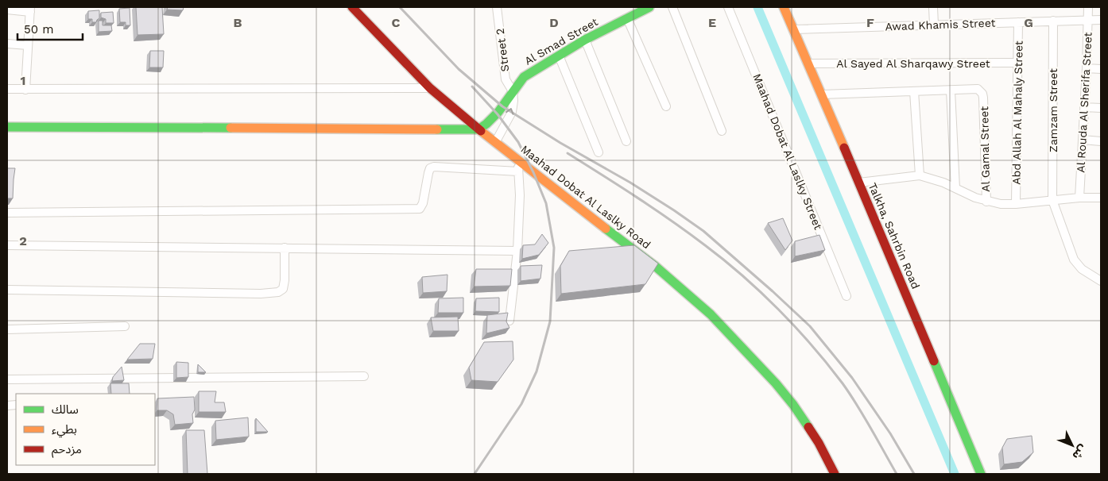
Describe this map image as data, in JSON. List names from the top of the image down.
{
  "streets": {
    "street": [
      "Awad Khamis Street",
      "Al Smad Street",
      "Street 2",
      "Al Sayed Al Sharqawy Street",
      "Al Rouda Al Sherifa Street",
      "Zamzam Street",
      "Abd Allah Al Mahaly Street",
      "Al Gamal Street",
      "Maahad Dobat Al Laslky Street",
      "Maahad Dobat Al Laslky Road",
      "Talkha, Sahrbin Road"
    ]
  },
  "crossings": [
    ["Awad Khamis Street", "Al Rouda Al Sherifa Street"],
    ["Awad Khamis Street", "Zamzam Street"],
    ["Awad Khamis Street", "Abd Allah Al Mahaly Street"],
    ["Awad Khamis Street", "Talkha, Sahrbin Road"],
    ["Al Smad Street", "Street 2"],
    ["Al Smad Street", "Maahad Dobat Al Laslky Road"],
    ["Al Sayed Al Sharqawy Street", "Abd Allah Al Mahaly Street"],
    ["Al Sayed Al Sharqawy Street", "Talkha, Sahrbin Road"]
  ],
  "legend": ["سالك", "بطيء", "مزدحم"],
  "scale_bar": "50 m",
  "north": "bottom right",
  "grid": {
    "columns": [
      "B",
      "C",
      "D",
      "E",
      "F",
      "G"
    ],
    "rows": ["1", "2"]
  }
}
